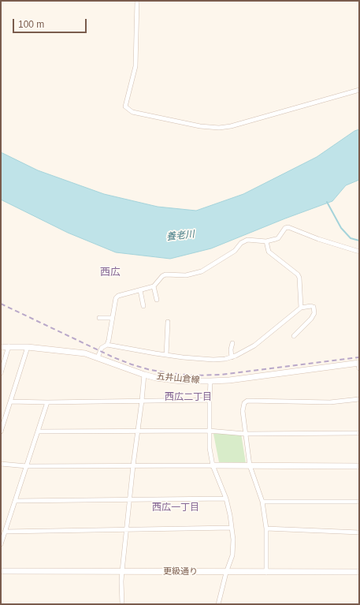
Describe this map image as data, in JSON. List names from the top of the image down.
{
  "streets": {
    "street": ["五井山倉線", "更級通り"]
  },
  "districts": ["西広", "西広二丁目", "西広一丁目"],
  "water": ["養老川"],
  "scale_bar": "100 m"
}
